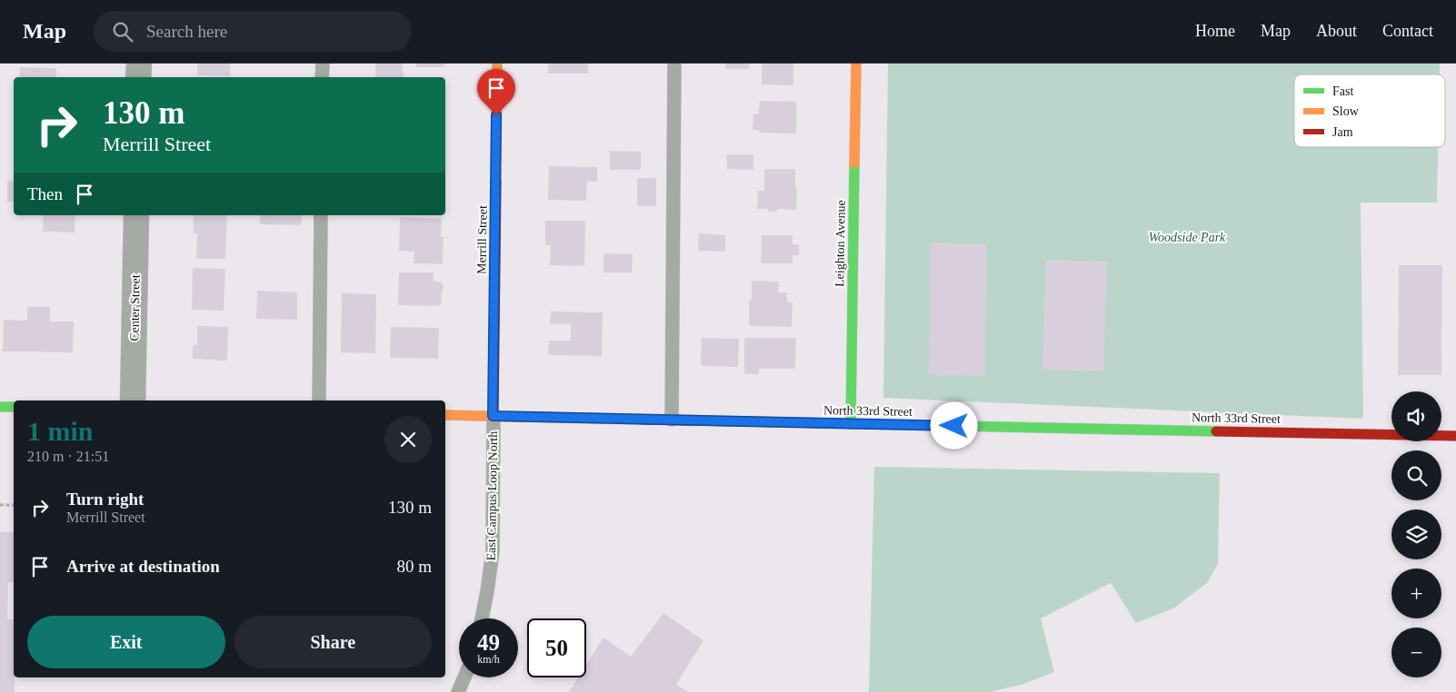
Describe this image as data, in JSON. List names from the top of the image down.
{
  "streets": {
    "main road": ["Merrill Street", "Leighton Avenue", "North 33rd Street"],
    "street": ["Center Street"],
    "lane": ["East Campus Loop North"]
  },
  "crossings": [
    ["Merrill Street", "North 33rd Street"],
    ["Merrill Street", "East Campus Loop North"],
    ["Leighton Avenue", "North 33rd Street"],
    ["North 33rd Street", "East Campus Loop North"]
  ],
  "parks": ["Woodside Park"],
  "legend": ["Fast", "Slow", "Jam"],
  "page": {
    "header": "Map",
    "search": "Search here",
    "nav": [
      "Home",
      "Map",
      "About",
      "Contact"
    ],
    "turn": ["130 m", "Merrill Street"],
    "then": "Then",
    "map_buttons": ["+", "−"],
    "heading": ["1 min", "210 m · 21:51"],
    "list": [
      {
        "name": "Turn right",
        "note": "Merrill Street",
        "value": "130 m"
      },
      {
        "name": "Arrive at destination",
        "value": "80 m"
      }
    ],
    "buttons": ["Exit", "Share"],
    "speed": "49 km/h",
    "limit": "50"
  }
}
